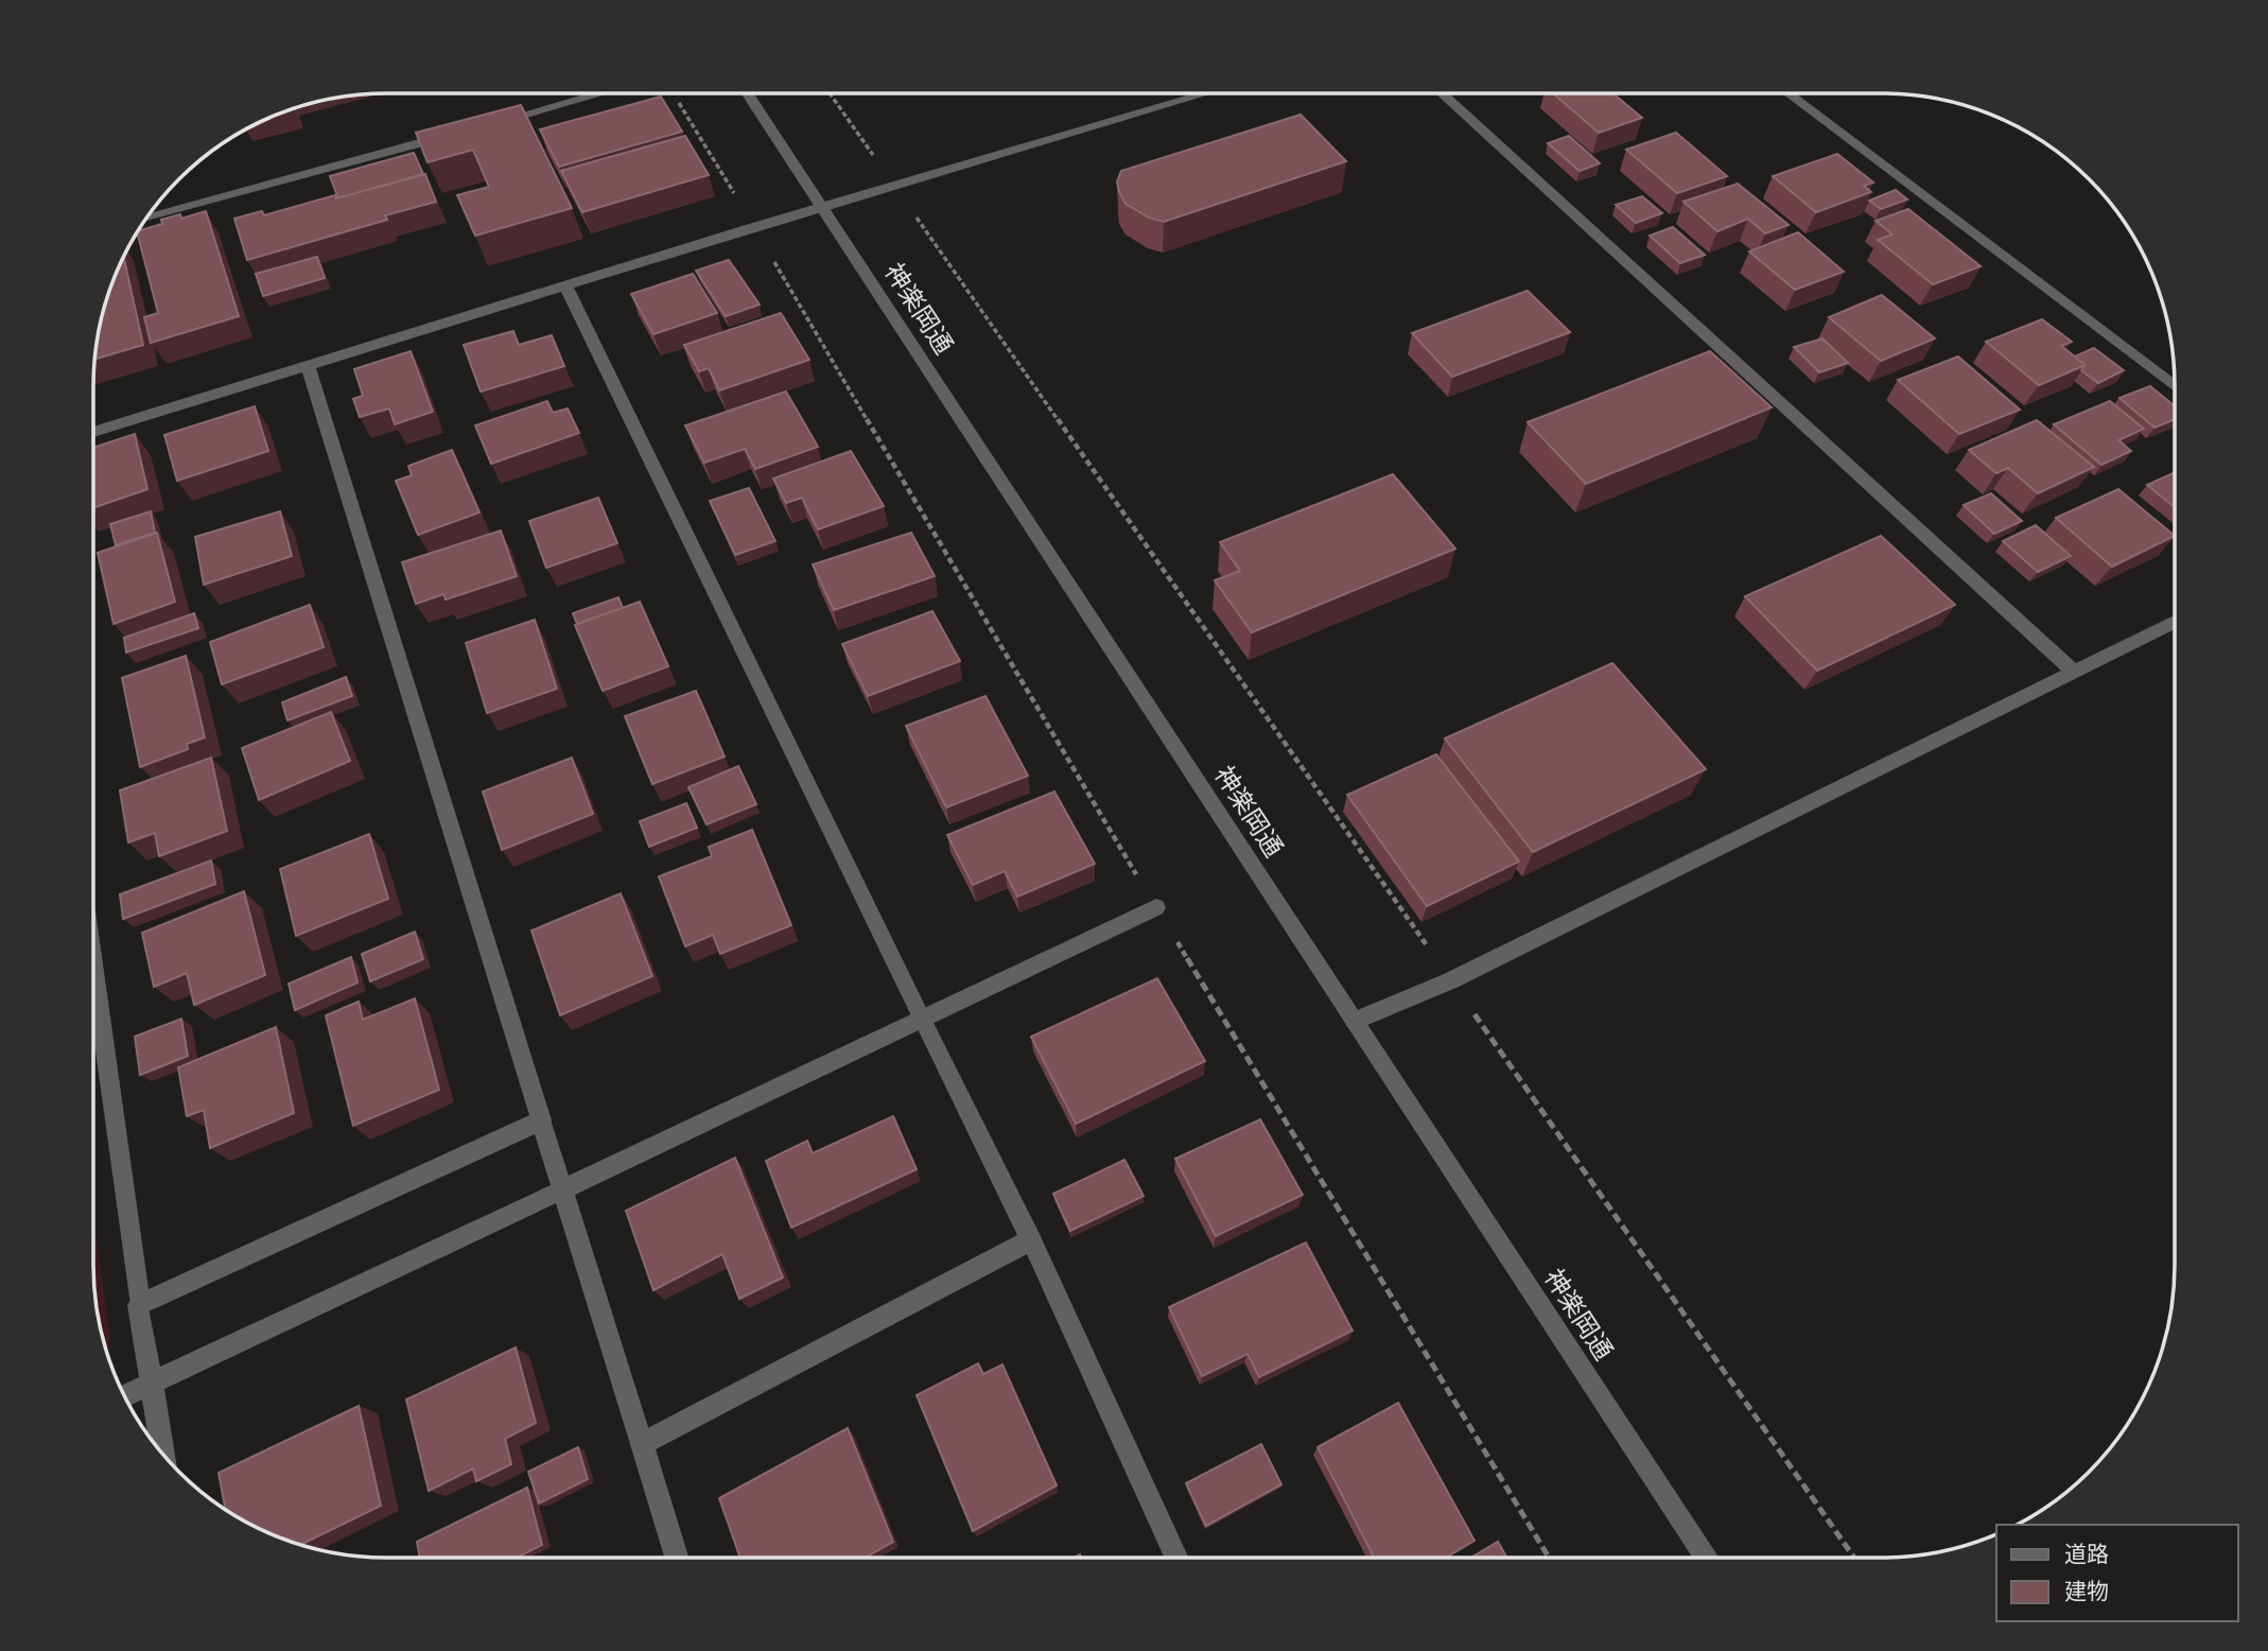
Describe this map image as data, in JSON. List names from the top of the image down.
{
  "streets": {
    "street": ["神楽岡通"]
  },
  "legend": ["道路", "建物"]
}
